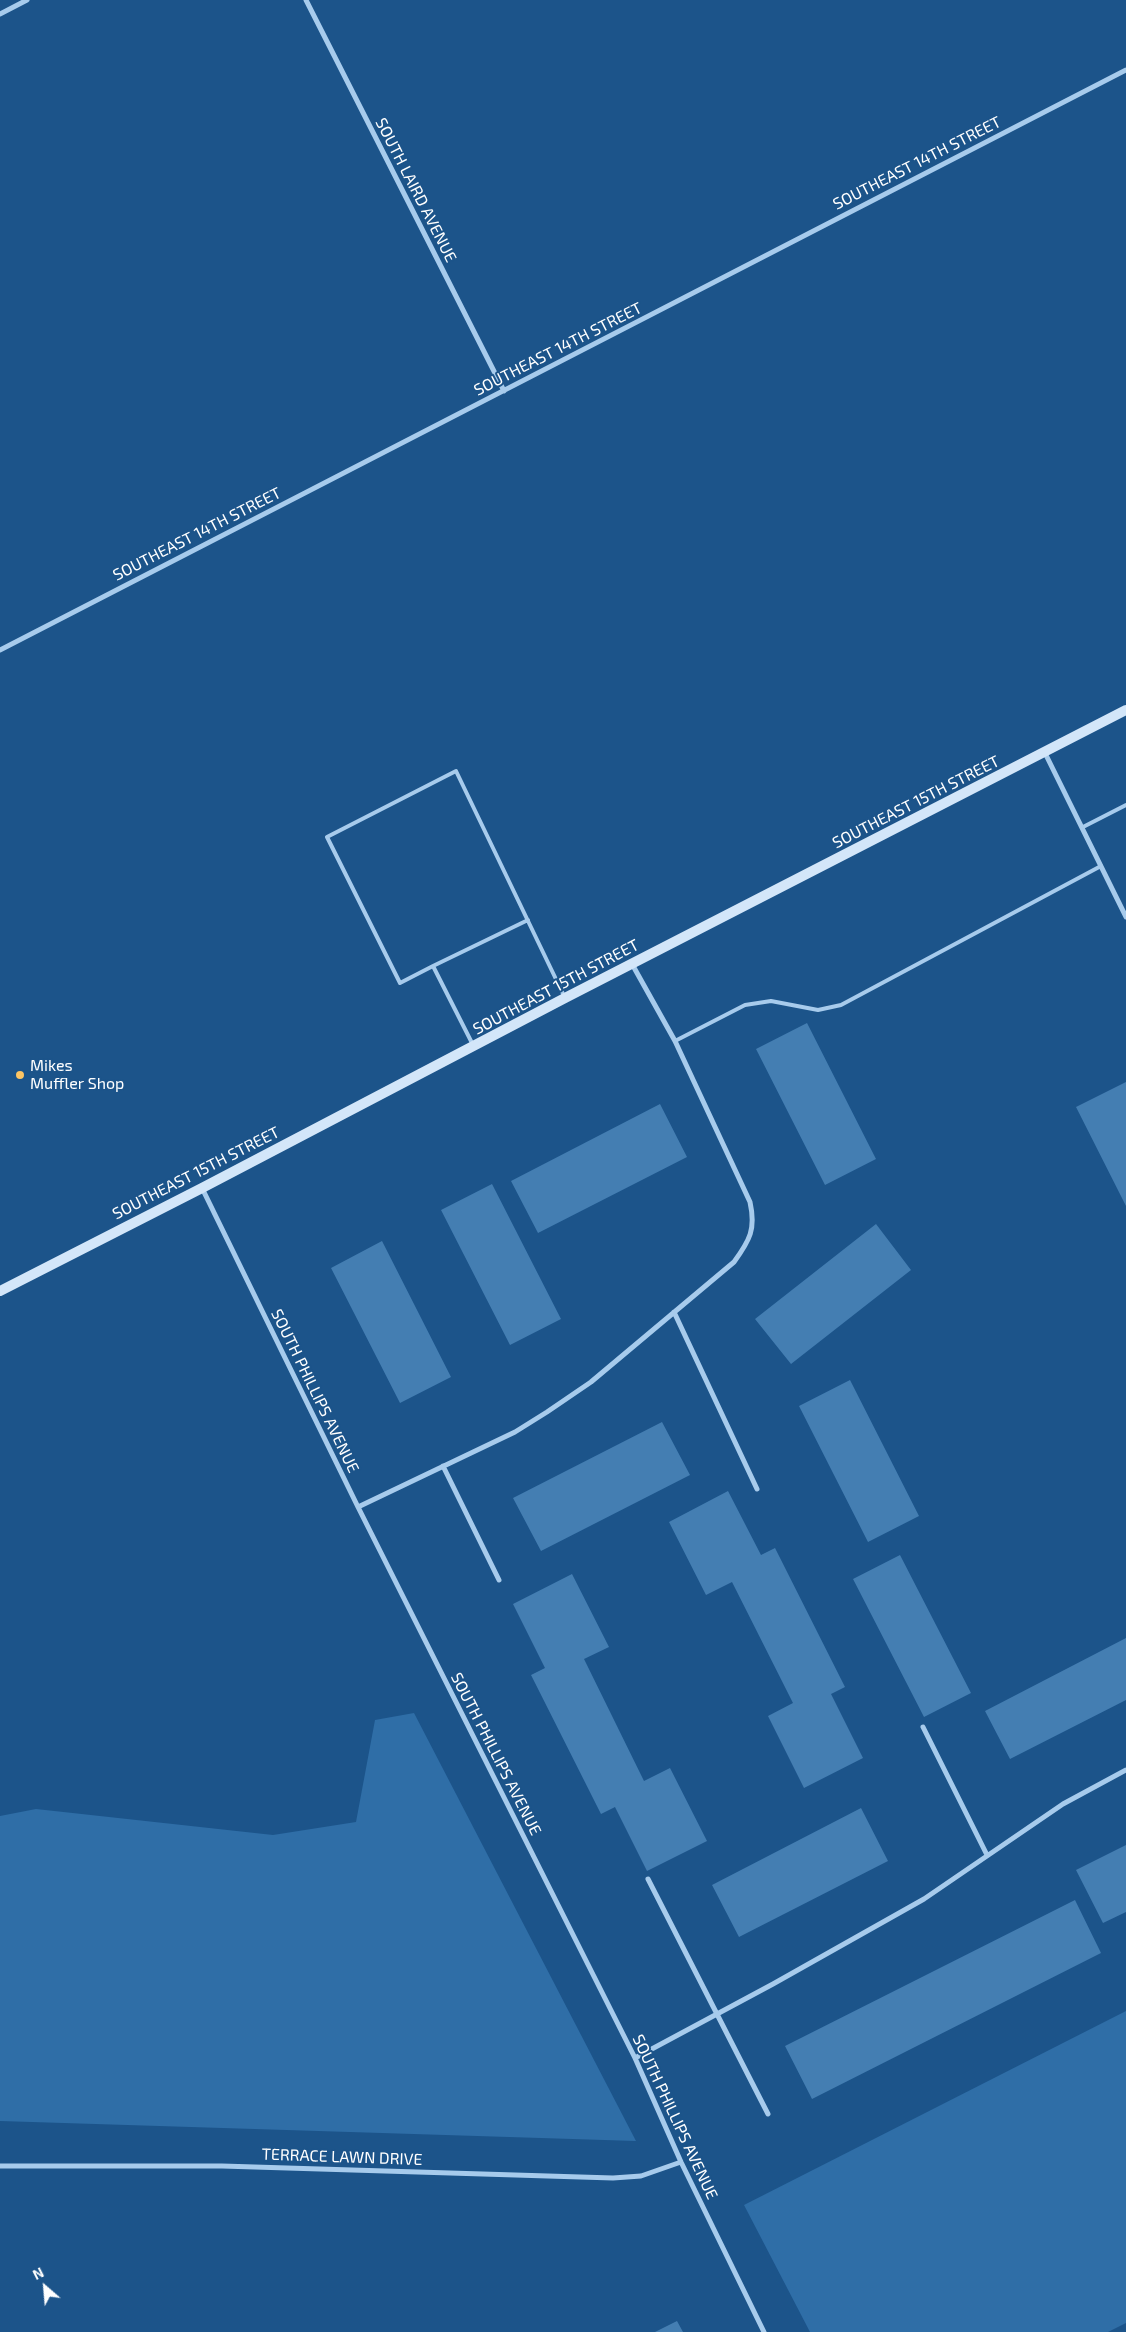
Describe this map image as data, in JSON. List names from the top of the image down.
{
  "streets": {
    "main road": ["SOUTHEAST 15TH STREET"],
    "street": [
      "SOUTHEAST 14TH STREET",
      "SOUTH LAIRD AVENUE",
      "SOUTH PHILLIPS AVENUE",
      "TERRACE LAWN DRIVE"
    ]
  },
  "crossings": [
    ["SOUTHEAST 14TH STREET", "SOUTH LAIRD AVENUE"],
    ["SOUTHEAST 15TH STREET", "SOUTH PHILLIPS AVENUE"],
    ["SOUTH PHILLIPS AVENUE", "TERRACE LAWN DRIVE"]
  ],
  "places": ["Mikes Muffler Shop"],
  "north": "top left"
}
